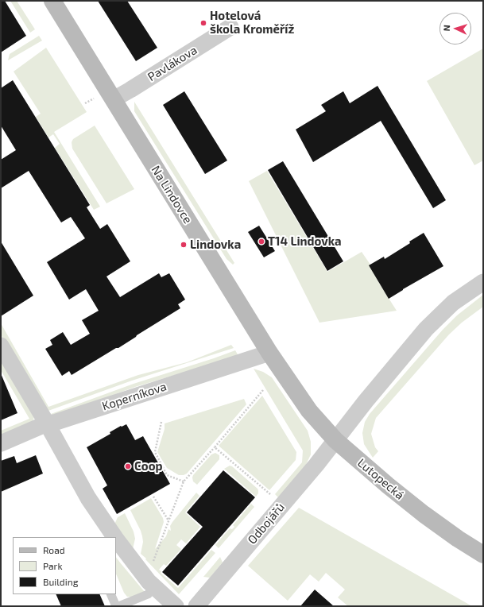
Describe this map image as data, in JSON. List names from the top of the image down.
{
  "streets": {
    "main road": ["Na Lindovce", "Lutopecká"],
    "street": ["Pavlákova", "Koperníkova", "Odbojářů"]
  },
  "crossings": [
    ["Pavlákova", "Na Lindovce"],
    ["Na Lindovce", "Koperníkova"],
    ["Na Lindovce", "Lutopecká"],
    ["Lutopecká", "Odbojářů"]
  ],
  "places": [
    "Hotelová škola Kroměříž",
    "T14 Lindovka",
    "Lindovka",
    "Coop"
  ],
  "legend": ["Road", "Park", "Building"],
  "north": "left"
}
